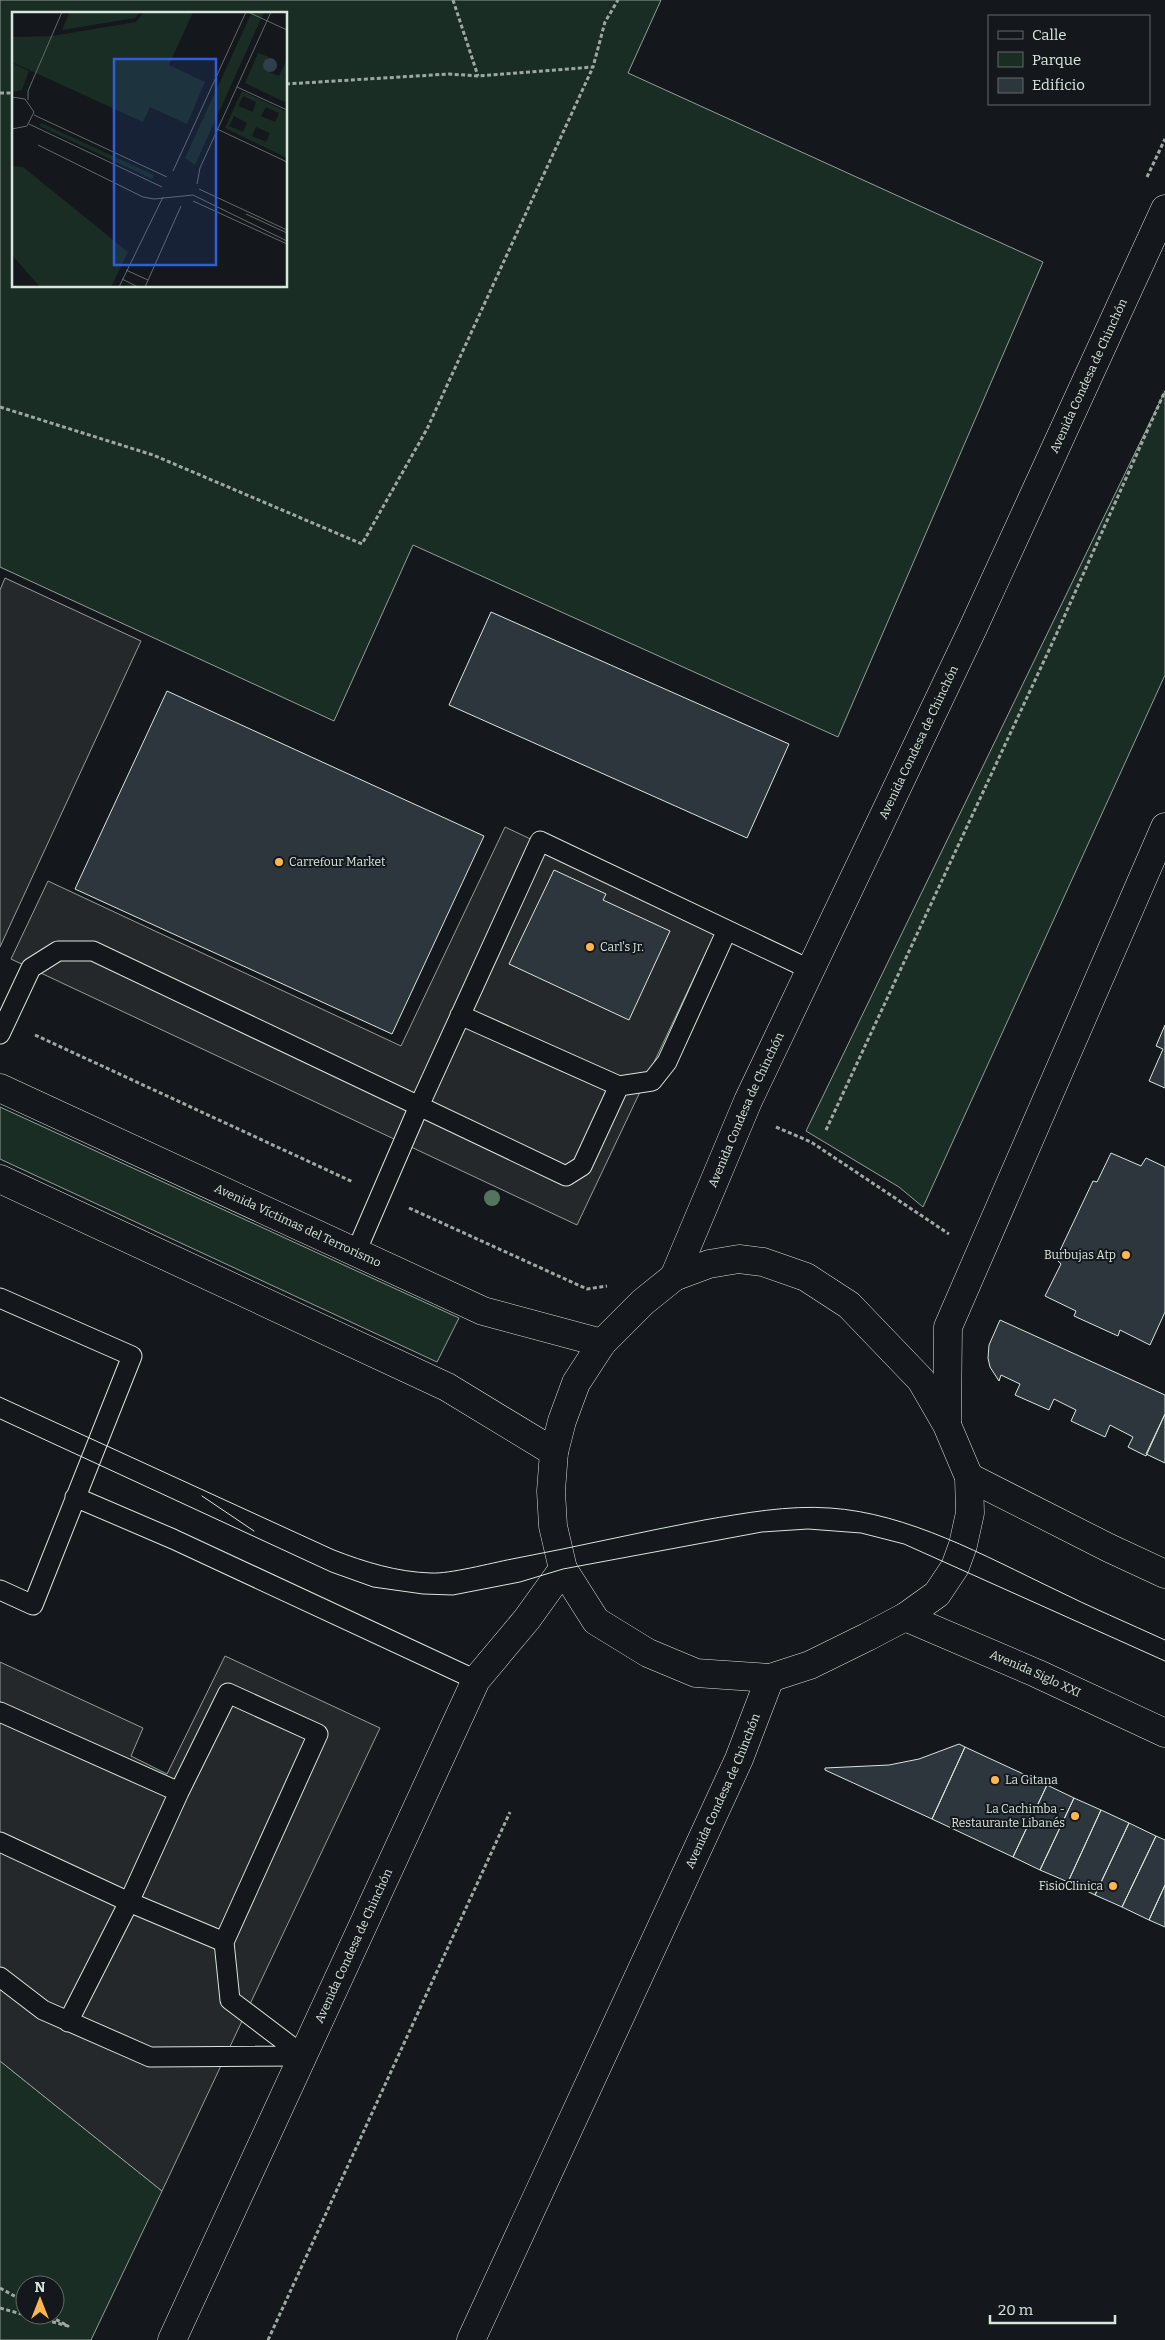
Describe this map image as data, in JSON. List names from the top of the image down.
{
  "streets": {
    "street": ["Avenida Condesa de Chinchón", "Avenida Víctimas del Terrorismo", "Avenida Siglo XXI"]
  },
  "places": [
    "Carrefour Market",
    "Carl's Jr.",
    "Burbujas Atp",
    "La Gitana",
    "La Cachimba - Restaurante Libanés",
    "FisioClinica"
  ],
  "legend": ["Calle", "Parque", "Edificio"],
  "scale_bar": "20 m",
  "north": "top"
}
